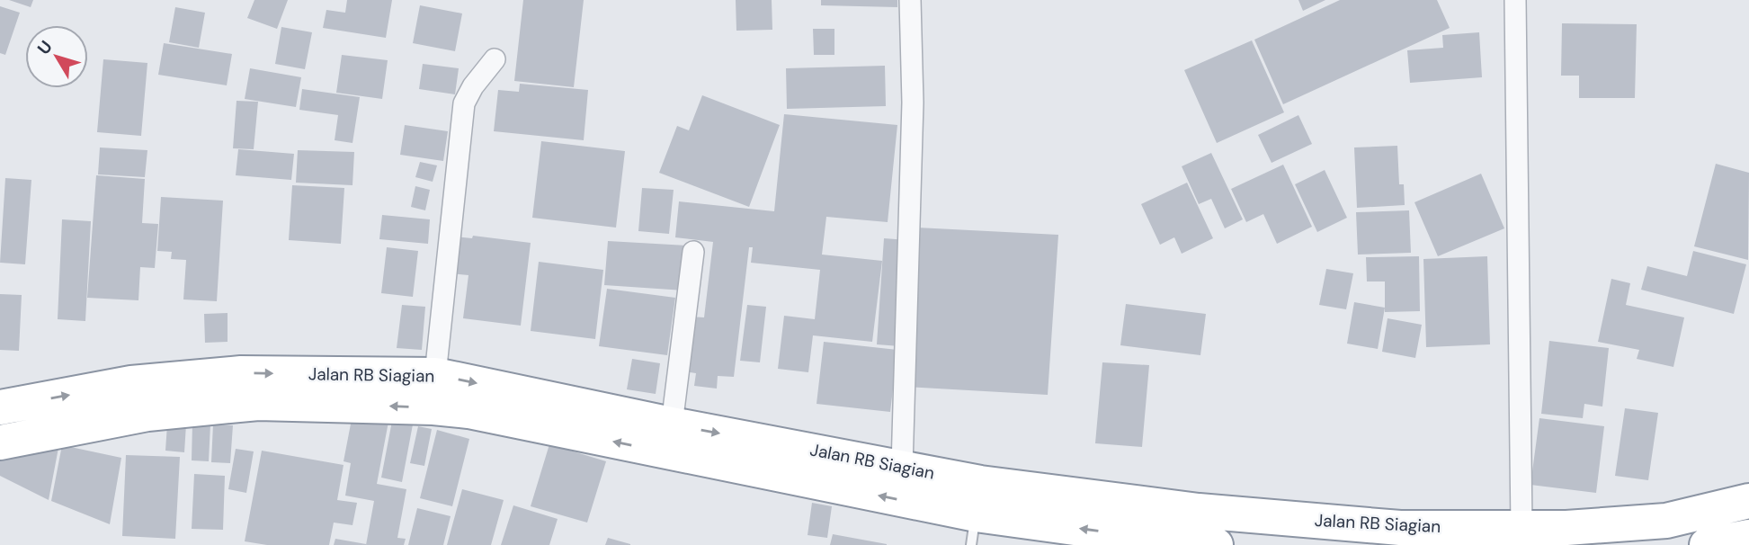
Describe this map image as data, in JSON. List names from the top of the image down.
{
  "streets": {
    "highway": ["Jalan RB Siagian"]
  },
  "north": "top left"
}
